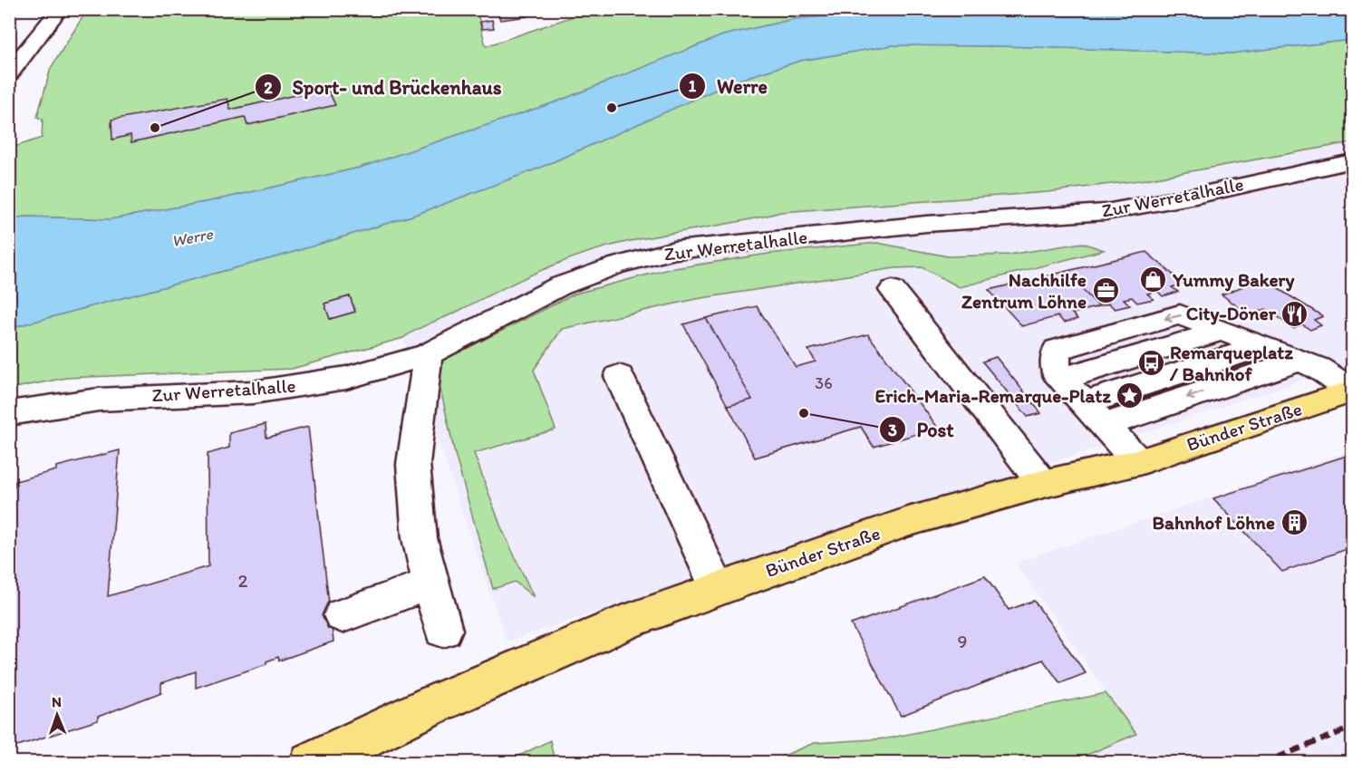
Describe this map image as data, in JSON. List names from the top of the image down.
{
  "streets": {
    "main road": ["Bünder Straße"],
    "street": ["Zur Werretalhalle"]
  },
  "water": ["Werre"],
  "places": {
    "other": ["Werre", "Sport- und Brückenhaus", "Post"],
    "shop": ["Yummy Bakery"],
    "office": ["Nachhilfe Zentrum Löhne"],
    "restaurant": ["City-Döner"],
    "bus stop": ["Remarqueplatz / Bahnhof"],
    "place": ["Erich-Maria-Remarque-Platz"],
    "building": ["Bahnhof Löhne"]
  },
  "house_numbers": ["36", "2", "9"],
  "north": "top"
}
